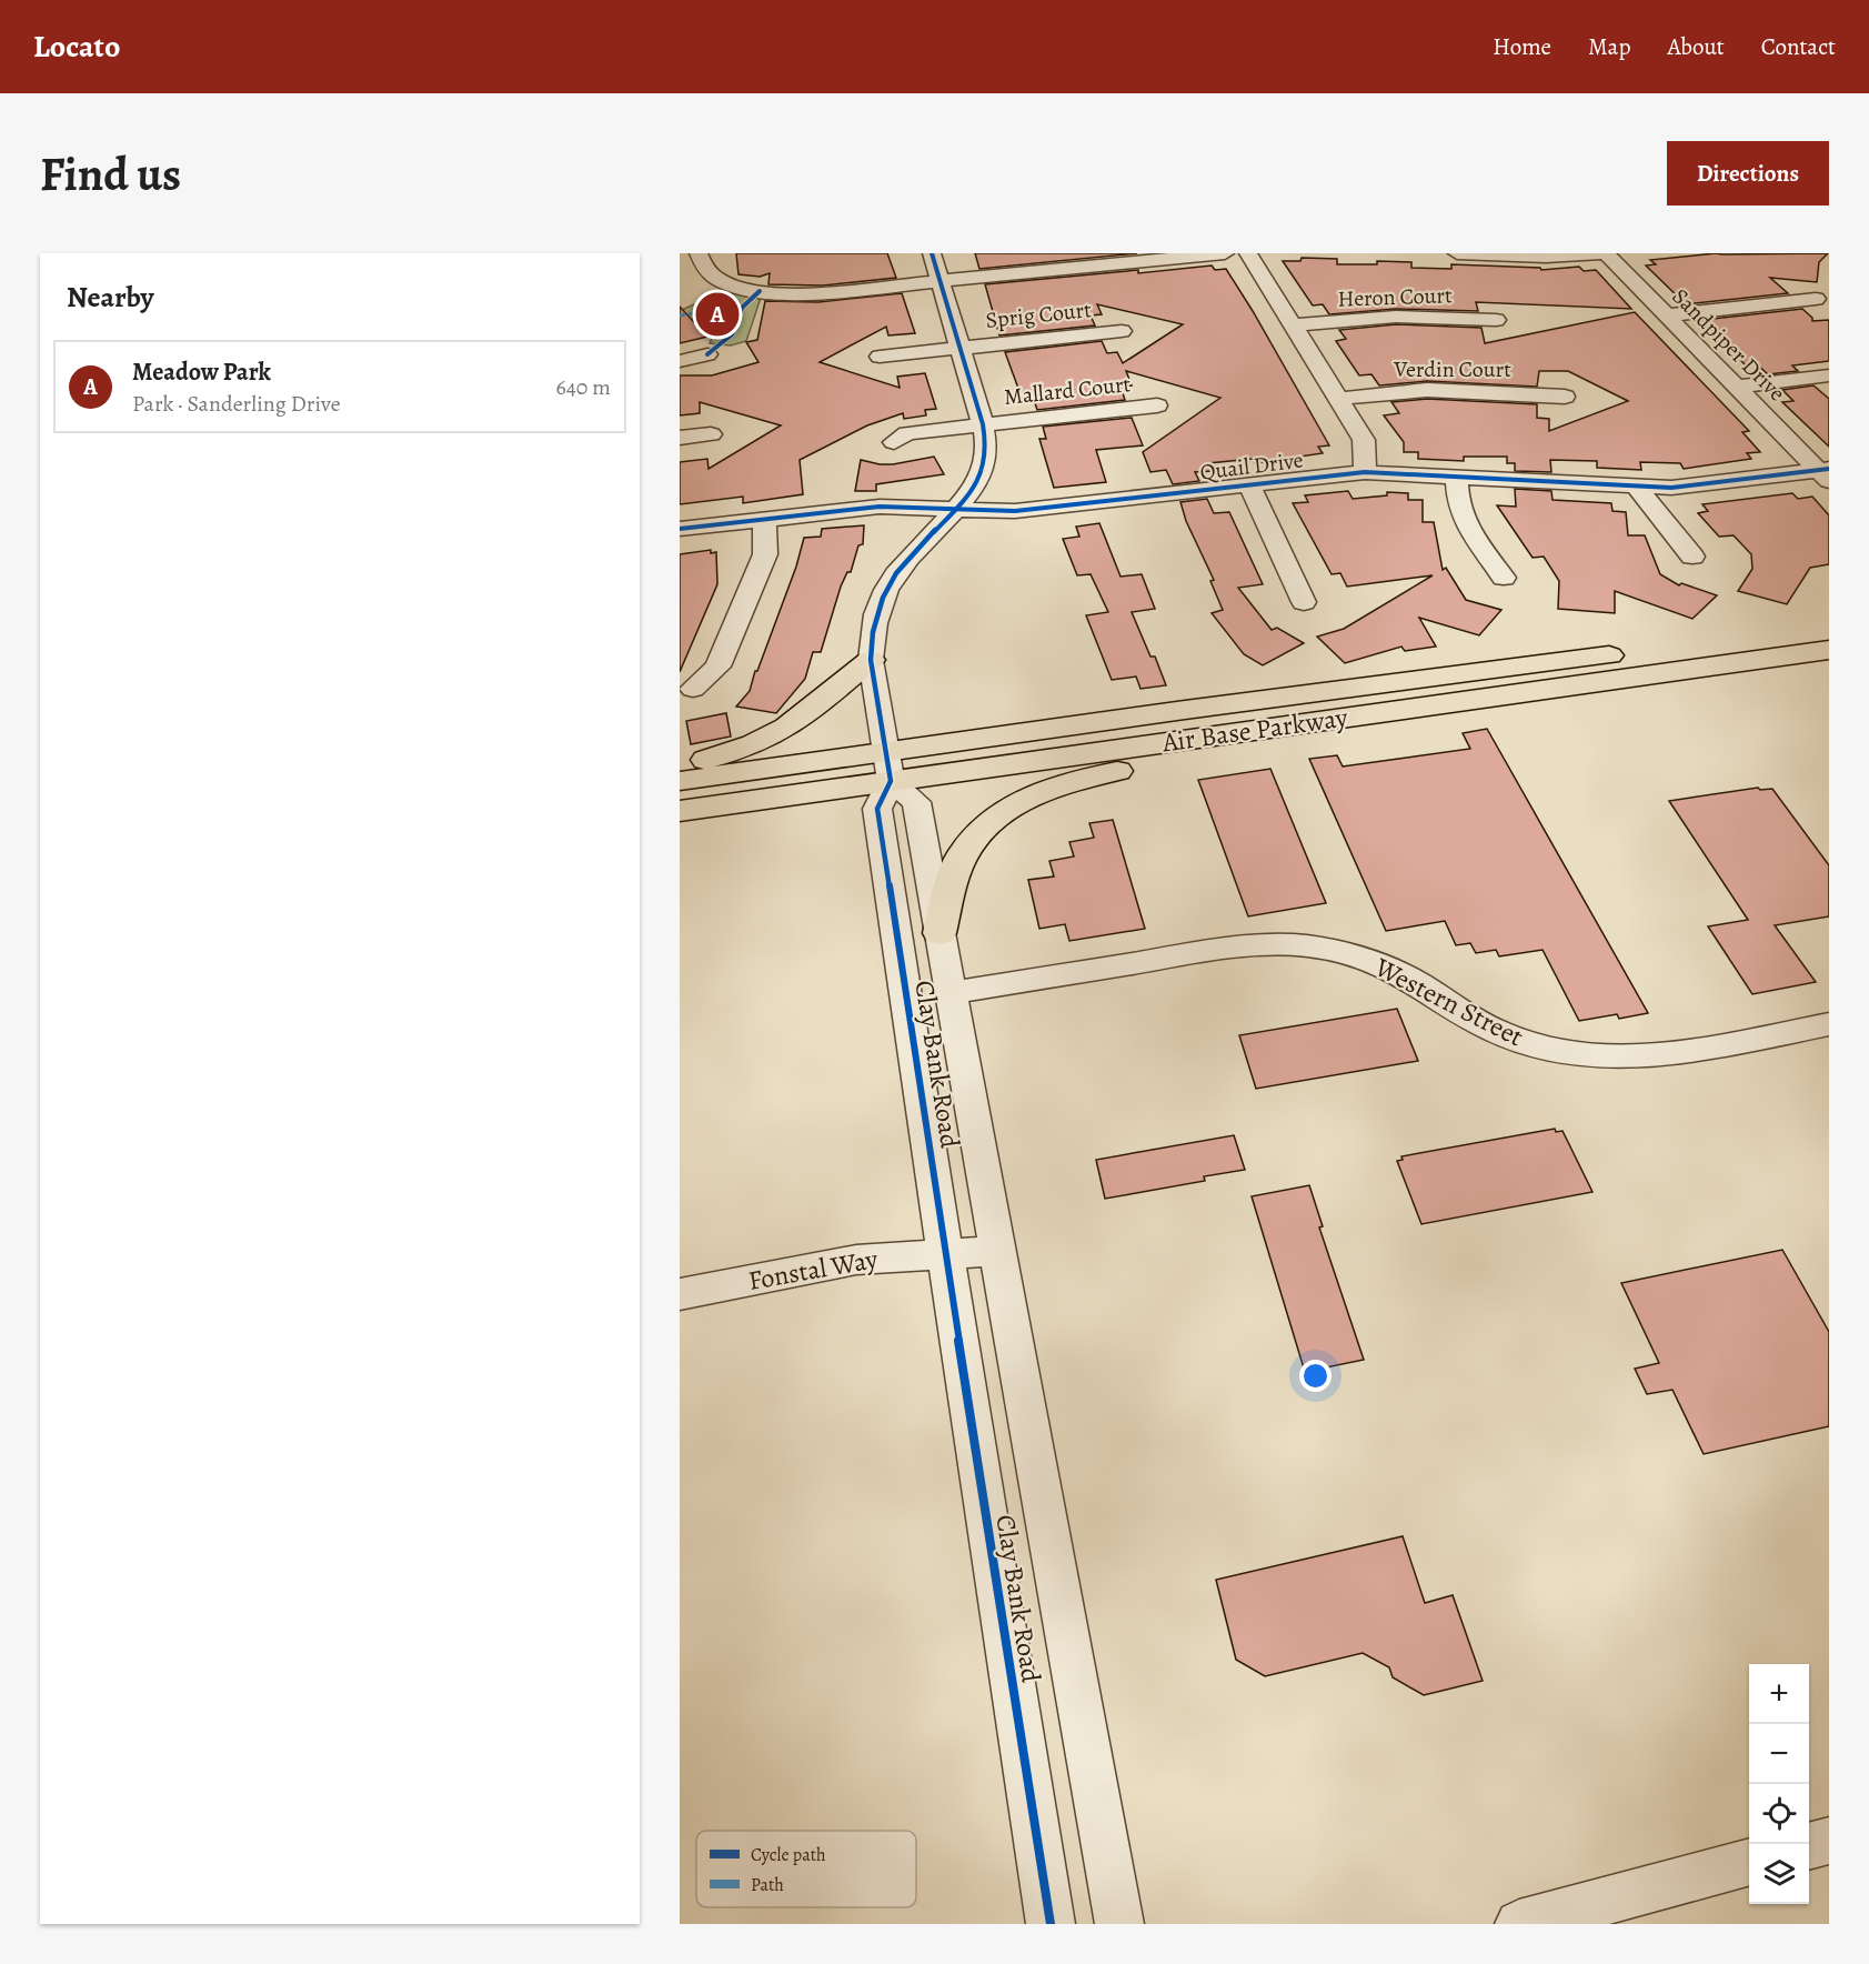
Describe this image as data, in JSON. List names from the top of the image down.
{
  "streets": {
    "main road": ["Air Base Parkway"],
    "street": [
      "Heron Court",
      "Sprig Court",
      "Sandpiper Drive",
      "Verdin Court",
      "Mallard Court",
      "Quail Drive",
      "Western Street",
      "Clay Bank Road",
      "Fonstal Way"
    ]
  },
  "crossings": [
    ["Sandpiper Drive", "Quail Drive"],
    ["Air Base Parkway", "Clay Bank Road"],
    ["Western Street", "Clay Bank Road"],
    ["Clay Bank Road", "Fonstal Way"]
  ],
  "legend": ["Cycle path", "Path"],
  "page": {
    "header": "Locato",
    "nav": [
      "Home",
      "Map",
      "About",
      "Contact"
    ],
    "buttons": "Directions",
    "title": "Find us",
    "heading": "Nearby",
    "pins": "A",
    "list": [
      {
        "mark": "A",
        "name": "Meadow Park",
        "note": "Park · Sanderling Drive",
        "value": "640 m"
      }
    ],
    "map_buttons": ["+", "−"]
  }
}
